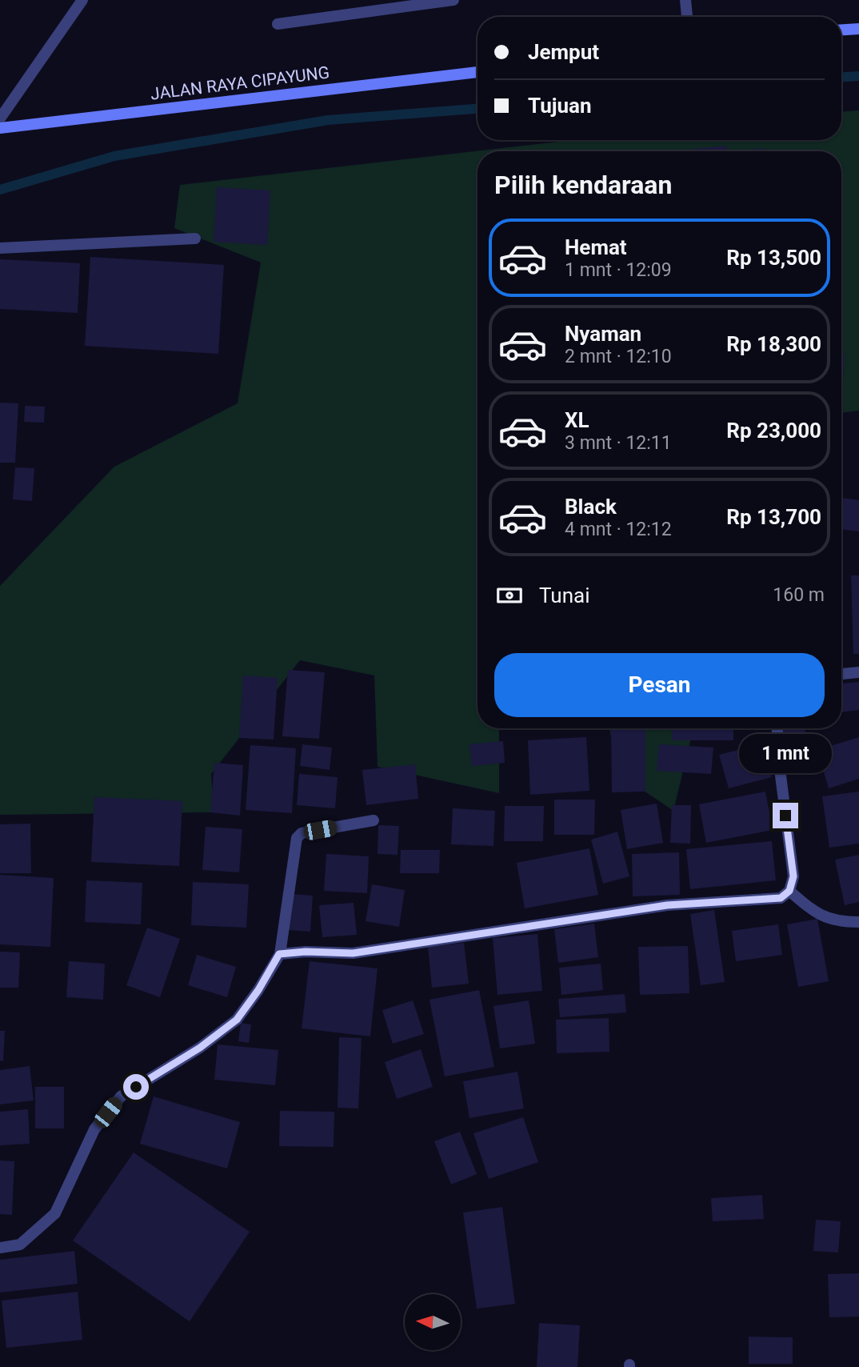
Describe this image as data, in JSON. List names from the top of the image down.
{
  "streets": {
    "main road": ["JALAN RAYA CIPAYUNG"]
  },
  "north": "left",
  "page": {
    "banner": ["Jemput", "Tujuan"],
    "heading": "Pilih kendaraan",
    "list": [
      {
        "name": "Hemat",
        "note": "1 mnt · 12:09",
        "value": "Rp 13,500"
      },
      {
        "name": "Nyaman",
        "note": "2 mnt · 12:10",
        "value": "Rp 18,300"
      },
      {
        "name": "XL",
        "note": "3 mnt · 12:11",
        "value": "Rp 23,000"
      },
      {
        "name": "Black",
        "note": "4 mnt · 12:12",
        "value": "Rp 13,700"
      }
    ],
    "pay": ["Tunai", "160 m"],
    "buttons": "Pesan",
    "bubble": "1 mnt"
  }
}
